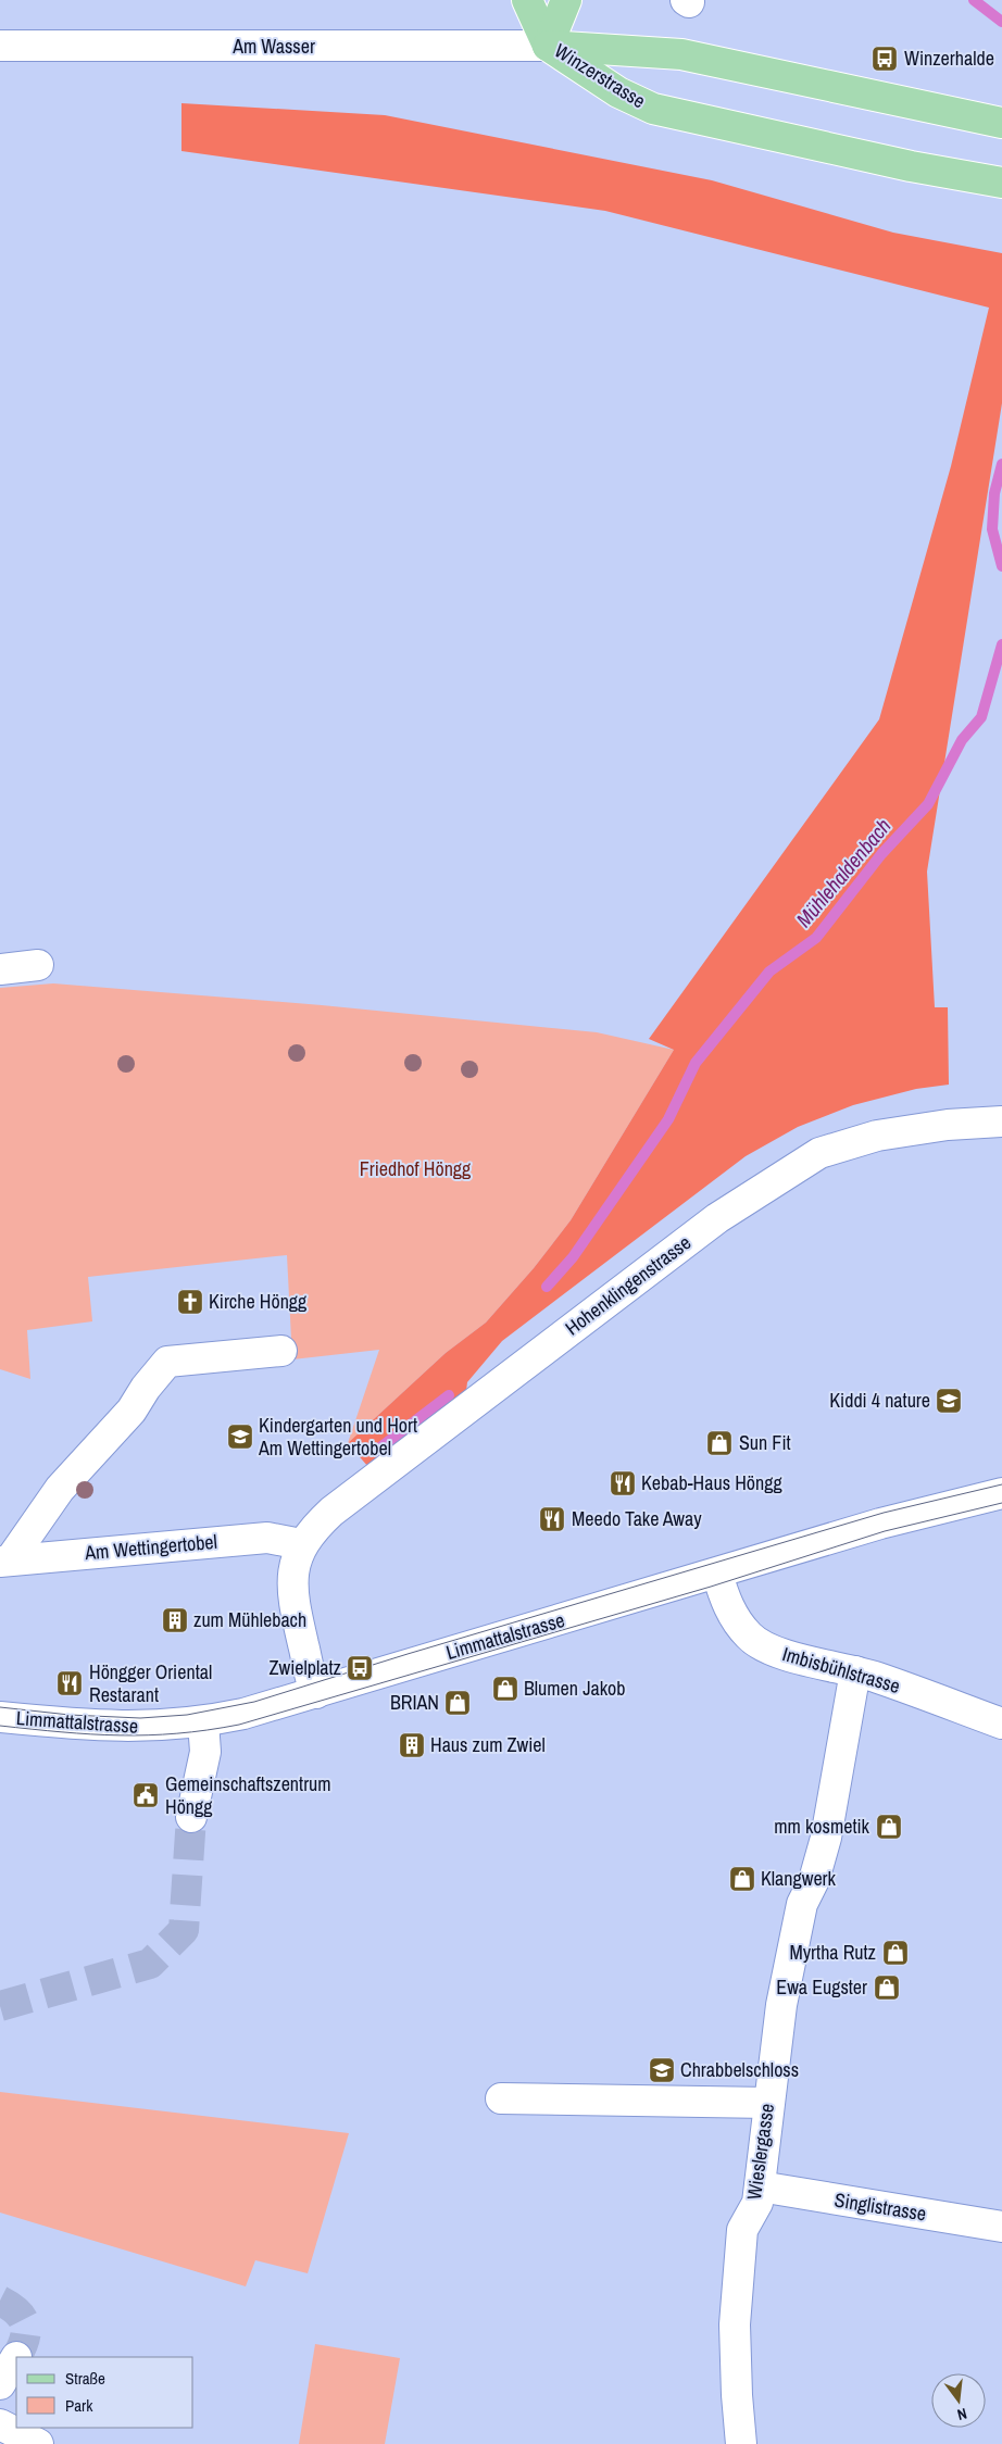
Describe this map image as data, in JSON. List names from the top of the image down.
{
  "streets": {
    "main road": ["Winzerstrasse"],
    "street": [
      "Am Wasser",
      "Hohenklingenstrasse",
      "Am Wettingertobel",
      "Limmattalstrasse",
      "Imbisbühlstrasse",
      "Wieslergasse",
      "Singlistrasse"
    ]
  },
  "crossings": [
    ["Am Wasser", "Winzerstrasse"],
    ["Hohenklingenstrasse", "Am Wettingertobel"],
    ["Limmattalstrasse", "Imbisbühlstrasse"],
    ["Imbisbühlstrasse", "Wieslergasse"],
    ["Wieslergasse", "Singlistrasse"]
  ],
  "water": ["Mühlehaldenbach"],
  "parks": ["Friedhof Höngg"],
  "places": {
    "bus stop": ["Winzerhalde", "Zwielplatz"],
    "church": ["Kirche Höngg"],
    "school or university": ["Kiddi 4 nature", "Kindergarten und Hort Am Wettingertobel", "Chrabbelschloss"],
    "shop": [
      "Sun Fit",
      "Blumen Jakob",
      "BRIAN",
      "mm kosmetik",
      "Klangwerk",
      "Myrtha Rutz",
      "Ewa Eugster"
    ],
    "restaurant": ["Kebab-Haus Höngg", "Meedo Take Away", "Höngger Oriental Restarant"],
    "building": ["zum Mühlebach", "Haus zum Zwiel"],
    "public building": ["Gemeinschaftszentrum Höngg"]
  },
  "legend": ["Straße", "Park"],
  "north": "bottom"
}
